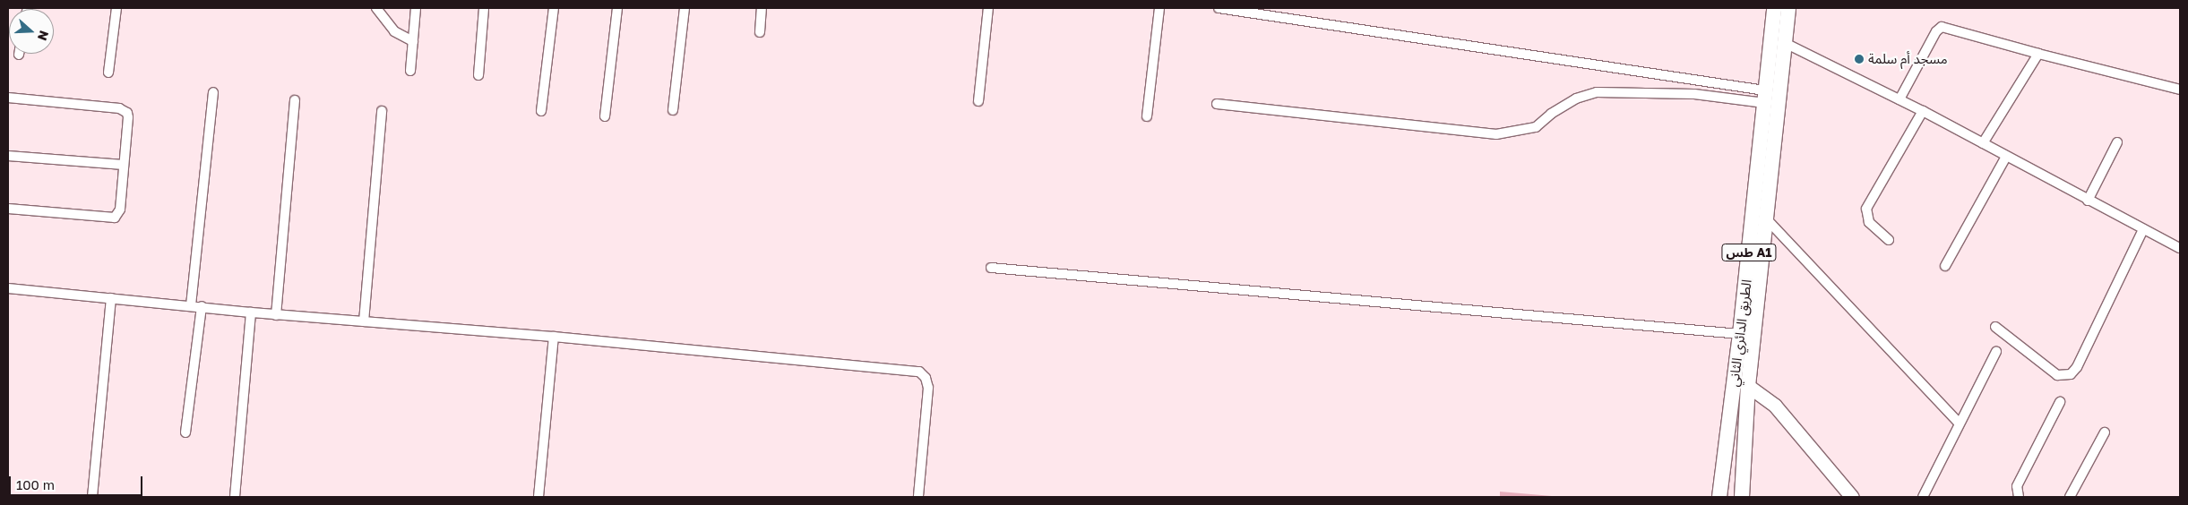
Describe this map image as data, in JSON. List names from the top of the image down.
{
  "streets": {
    "highway": ["طس A1", "الطريق الدائري الثاني"]
  },
  "places": ["مسجد أم سلمة"],
  "scale_bar": "100 m",
  "north": "right"
}
